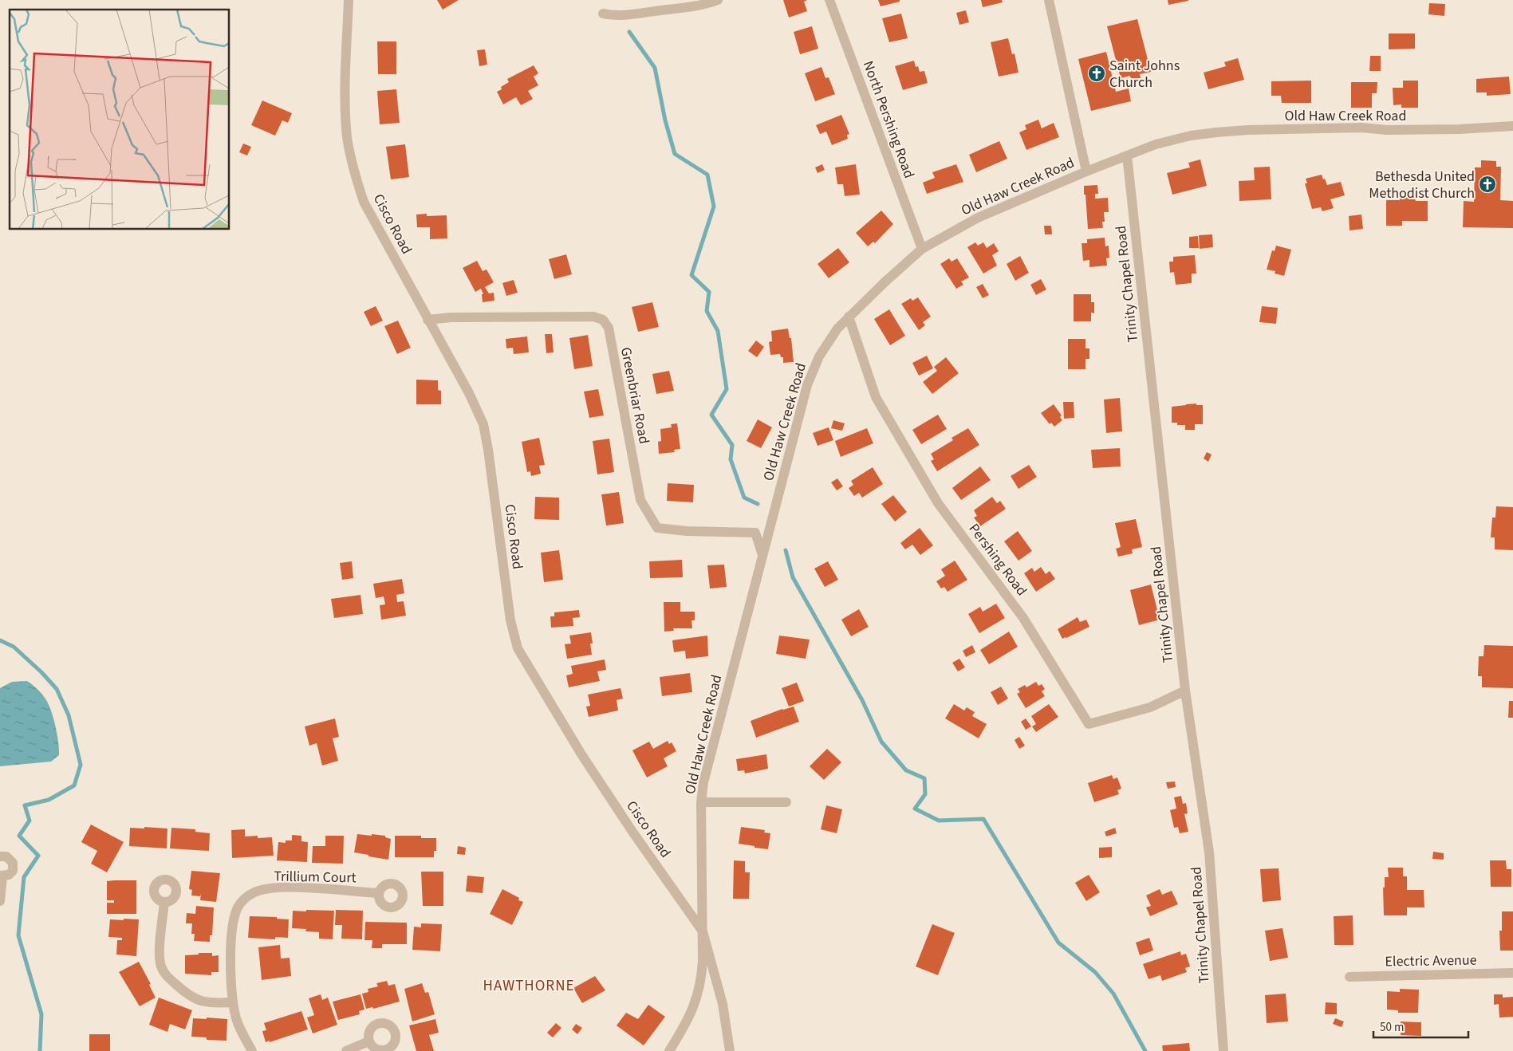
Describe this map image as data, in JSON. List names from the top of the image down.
{
  "streets": {
    "street": [
      "Old Haw Creek Road",
      "North Pershing Road",
      "Cisco Road",
      "Trinity Chapel Road",
      "Greenbriar Road",
      "Pershing Road",
      "Trillium Court",
      "Electric Avenue"
    ]
  },
  "crossings": [
    ["Old Haw Creek Road", "North Pershing Road"],
    ["Old Haw Creek Road", "Cisco Road"],
    ["Old Haw Creek Road", "Trinity Chapel Road"],
    ["Old Haw Creek Road", "Greenbriar Road"],
    ["Old Haw Creek Road", "Pershing Road"],
    ["Cisco Road", "Greenbriar Road"],
    ["Trinity Chapel Road", "Pershing Road"]
  ],
  "districts": ["HAWTHORNE"],
  "places": {
    "church": ["Saint Johns Church", "Bethesda United Methodist Church"]
  },
  "scale_bar": "50 m"
}
